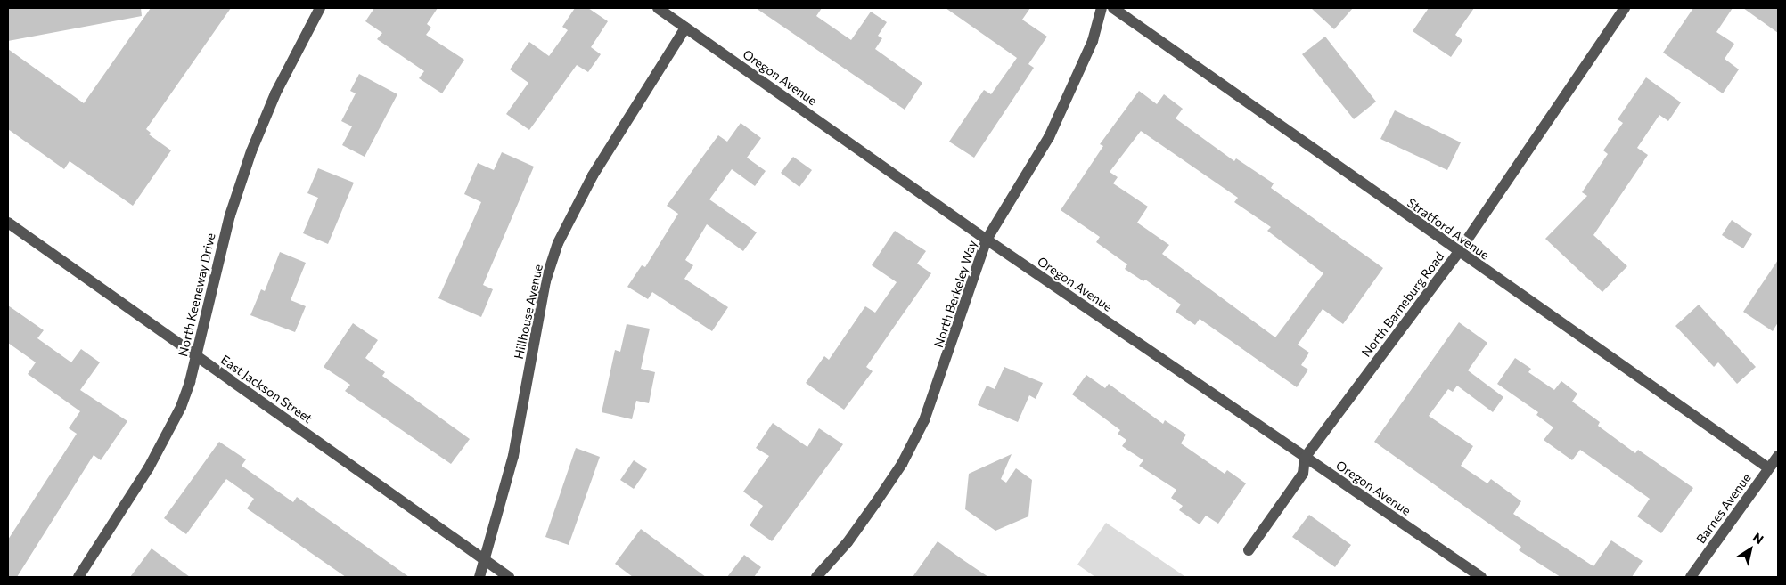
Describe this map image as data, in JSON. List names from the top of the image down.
{
  "streets": {
    "street": [
      "Oregon Avenue",
      "Stratford Avenue",
      "North Berkeley Way",
      "North Keeneway Drive",
      "North Barneburg Road",
      "Hillhouse Avenue",
      "East Jackson Street",
      "Barnes Avenue"
    ]
  },
  "crossings": [
    ["Oregon Avenue", "North Berkeley Way"],
    ["Oregon Avenue", "North Barneburg Road"],
    ["Oregon Avenue", "Hillhouse Avenue"],
    ["Stratford Avenue", "North Barneburg Road"],
    ["Stratford Avenue", "Barnes Avenue"],
    ["North Keeneway Drive", "East Jackson Street"],
    ["Hillhouse Avenue", "East Jackson Street"]
  ],
  "north": "top right"
}
